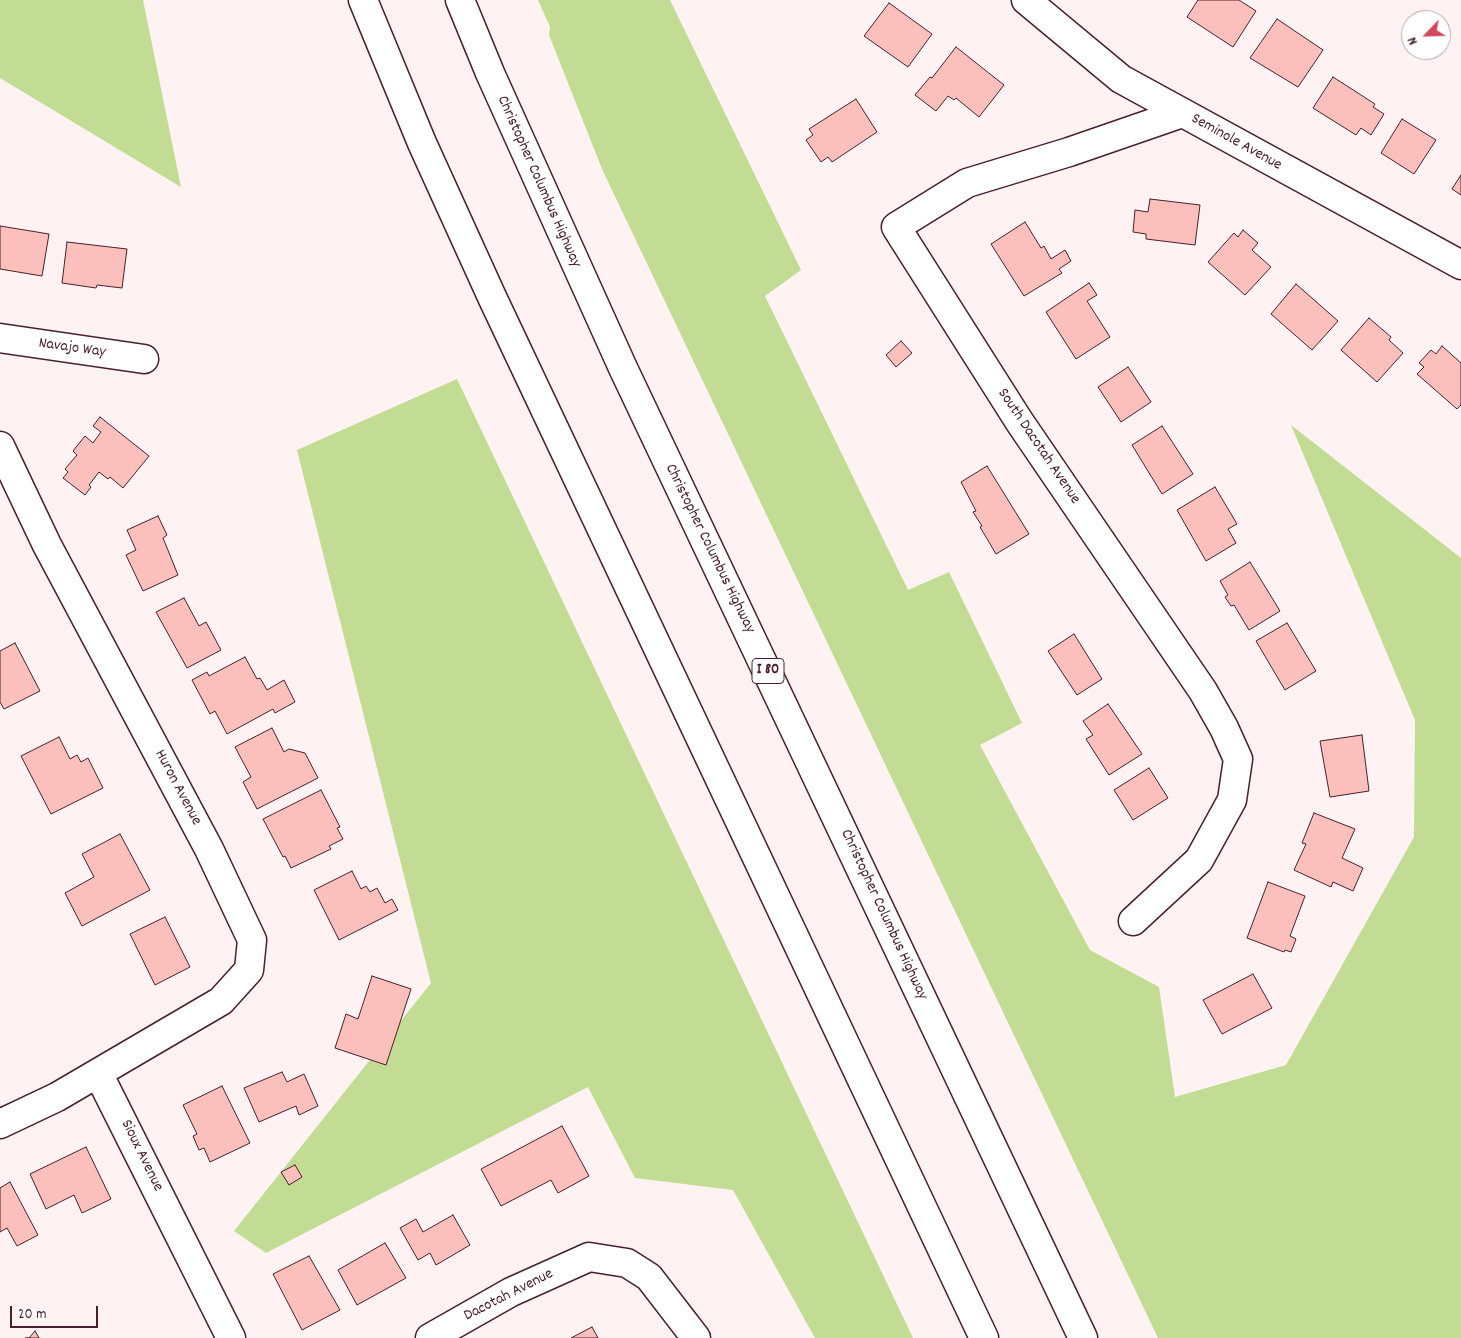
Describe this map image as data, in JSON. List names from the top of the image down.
{
  "streets": {
    "main road": [
      "Seminole Avenue",
      "Christopher Columbus Highway",
      "Navajo Way",
      "South Dacotah Avenue",
      "I 80",
      "Huron Avenue",
      "Sioux Avenue",
      "Dacotah Avenue"
    ]
  },
  "crossings": [
    ["Seminole Avenue", "South Dacotah Avenue"],
    ["Huron Avenue", "Sioux Avenue"]
  ],
  "scale_bar": "20 m",
  "north": "bottom left"
}
